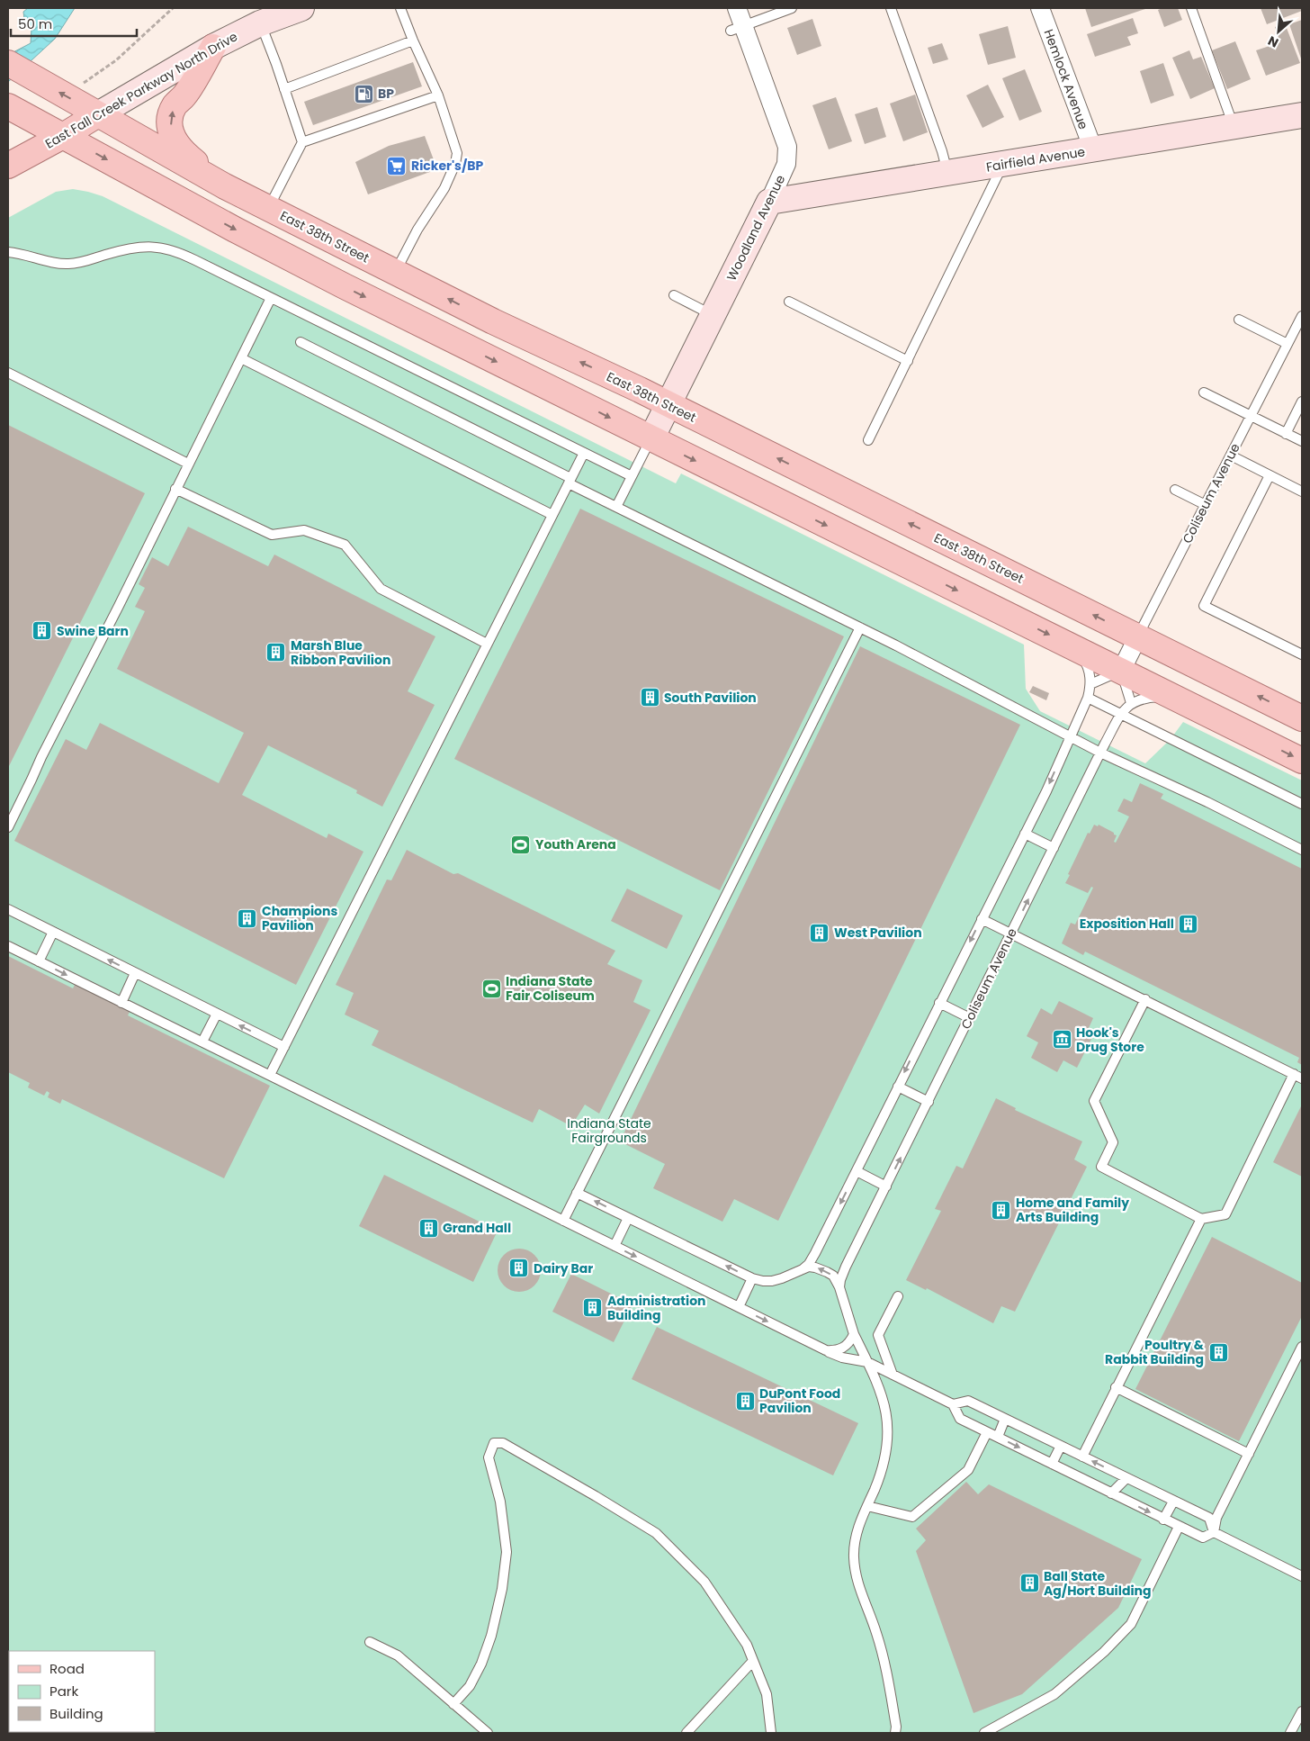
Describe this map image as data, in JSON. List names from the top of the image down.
{
  "streets": {
    "main road": ["East Fall Creek Parkway North Drive", "East 38th Street"],
    "street": [
      "Hemlock Avenue",
      "Fairfield Avenue",
      "Woodland Avenue",
      "Coliseum Avenue"
    ]
  },
  "crossings": [
    ["Hemlock Avenue", "Fairfield Avenue"],
    ["East Fall Creek Parkway North Drive", "East 38th Street"],
    ["Fairfield Avenue", "Woodland Avenue"],
    ["Woodland Avenue", "East 38th Street"],
    ["East 38th Street", "Coliseum Avenue"]
  ],
  "parks": ["Indiana State Fairgrounds"],
  "places": {
    "fuel station": ["BP"],
    "supermarket": ["Ricker's/BP"],
    "building": [
      "Swine Barn",
      "Marsh Blue Ribbon Pavilion",
      "South Pavilion",
      "Champions Pavilion",
      "Exposition Hall",
      "West Pavilion",
      "Home and Family Arts Building",
      "Grand Hall",
      "Dairy Bar",
      "Administration Building",
      "Poultry & Rabbit Building",
      "DuPont Food Pavilion",
      "Ball State Ag/Hort Building"
    ],
    "sports": ["Youth Arena", "Indiana State Fair Coliseum"],
    "museum": ["Hook's Drug Store"]
  },
  "legend": ["Road", "Park", "Building"],
  "scale_bar": "50 m",
  "north": "bottom left"
}
